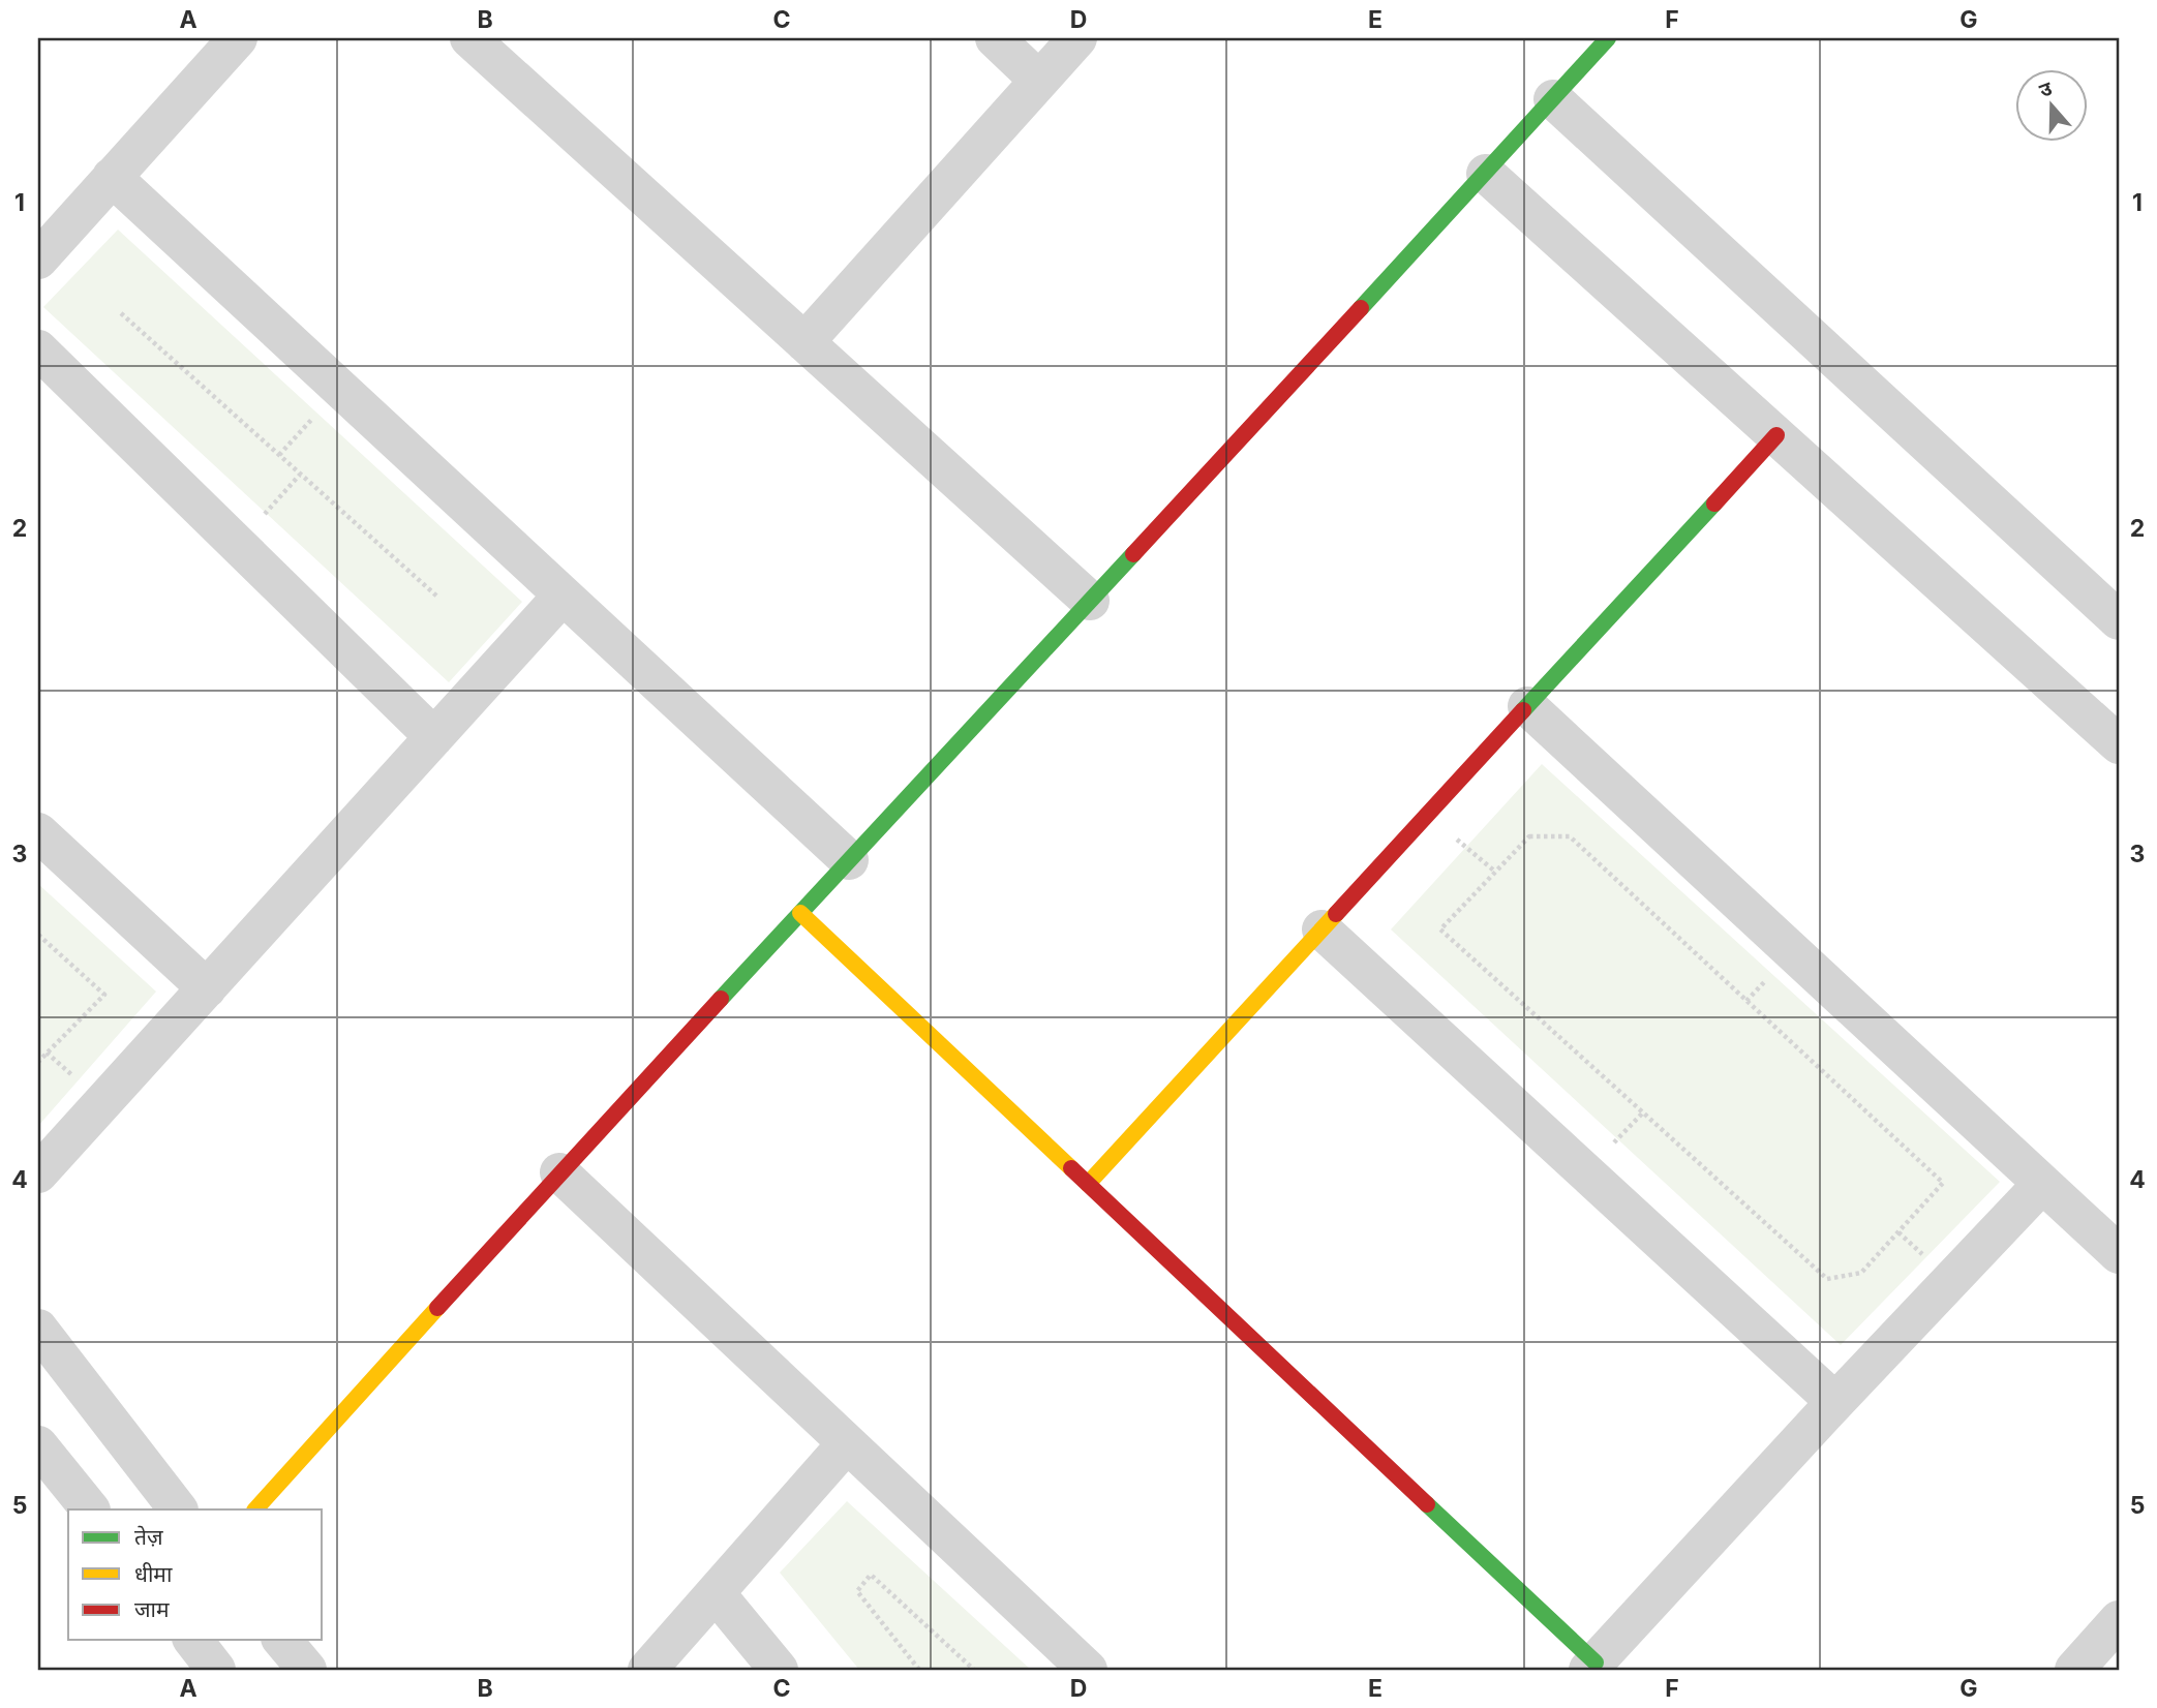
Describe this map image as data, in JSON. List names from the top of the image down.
{
  "legend": ["तेज़", "धीमा", "जाम"],
  "north": "top",
  "grid": {
    "columns": [
      "A",
      "B",
      "C",
      "D",
      "E",
      "F",
      "G"
    ],
    "rows": [
      "1",
      "2",
      "3",
      "4",
      "5"
    ]
  }
}
